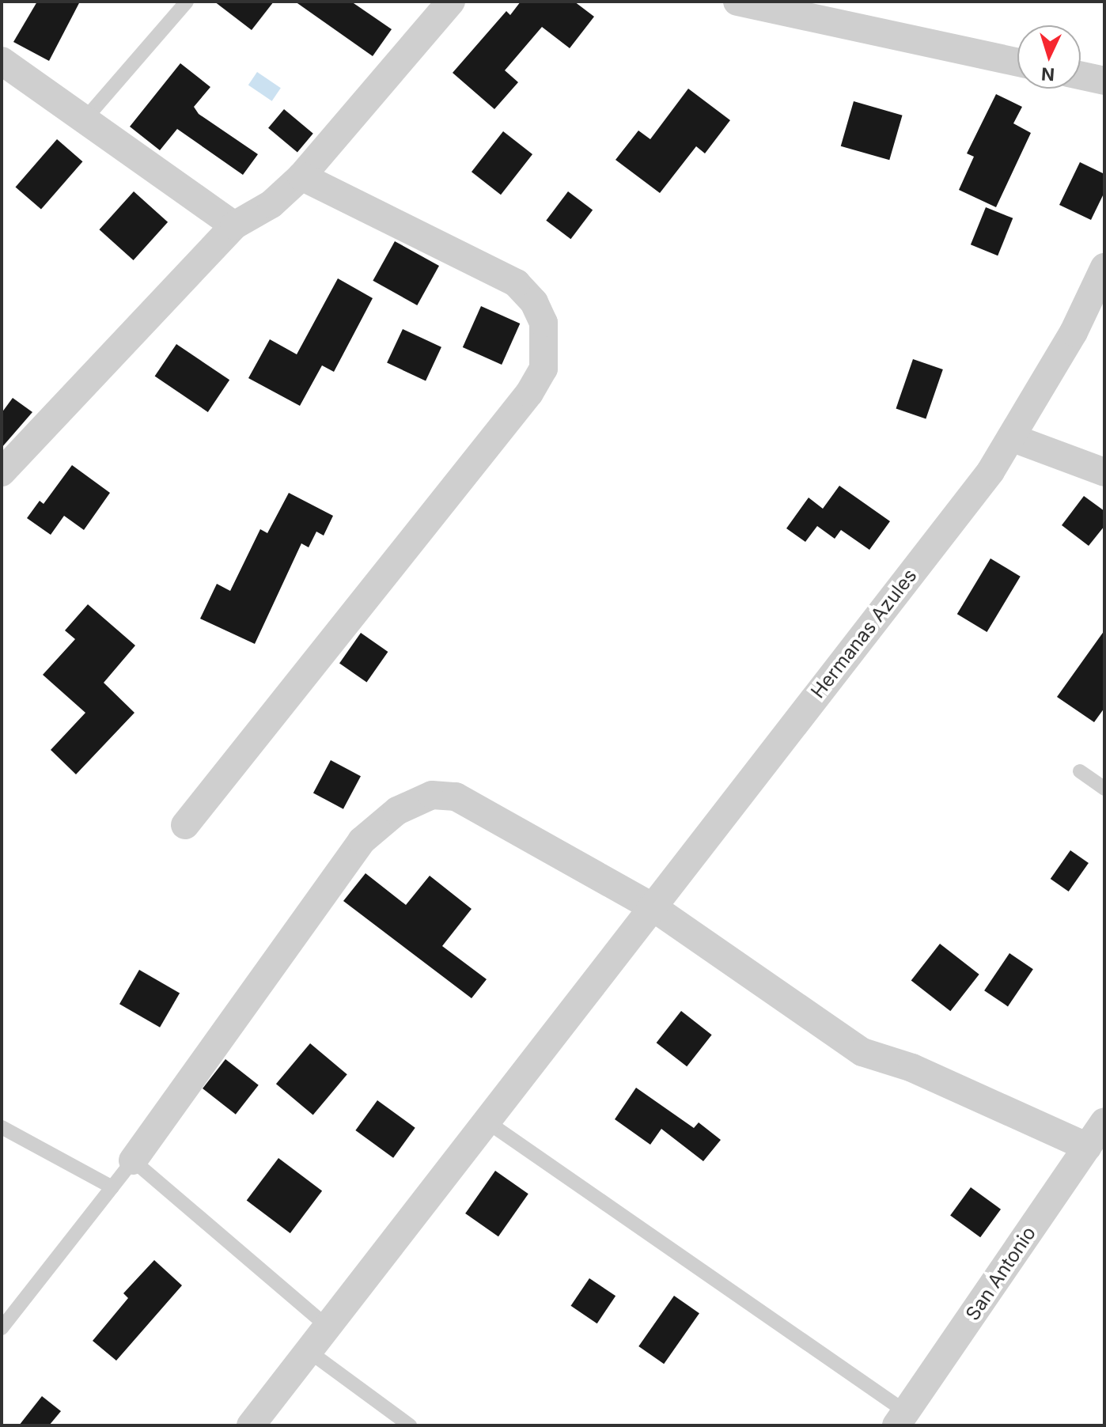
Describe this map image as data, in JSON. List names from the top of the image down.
{
  "streets": {
    "street": ["Hermanas Azules", "San Antonio"]
  },
  "north": "bottom"
}
